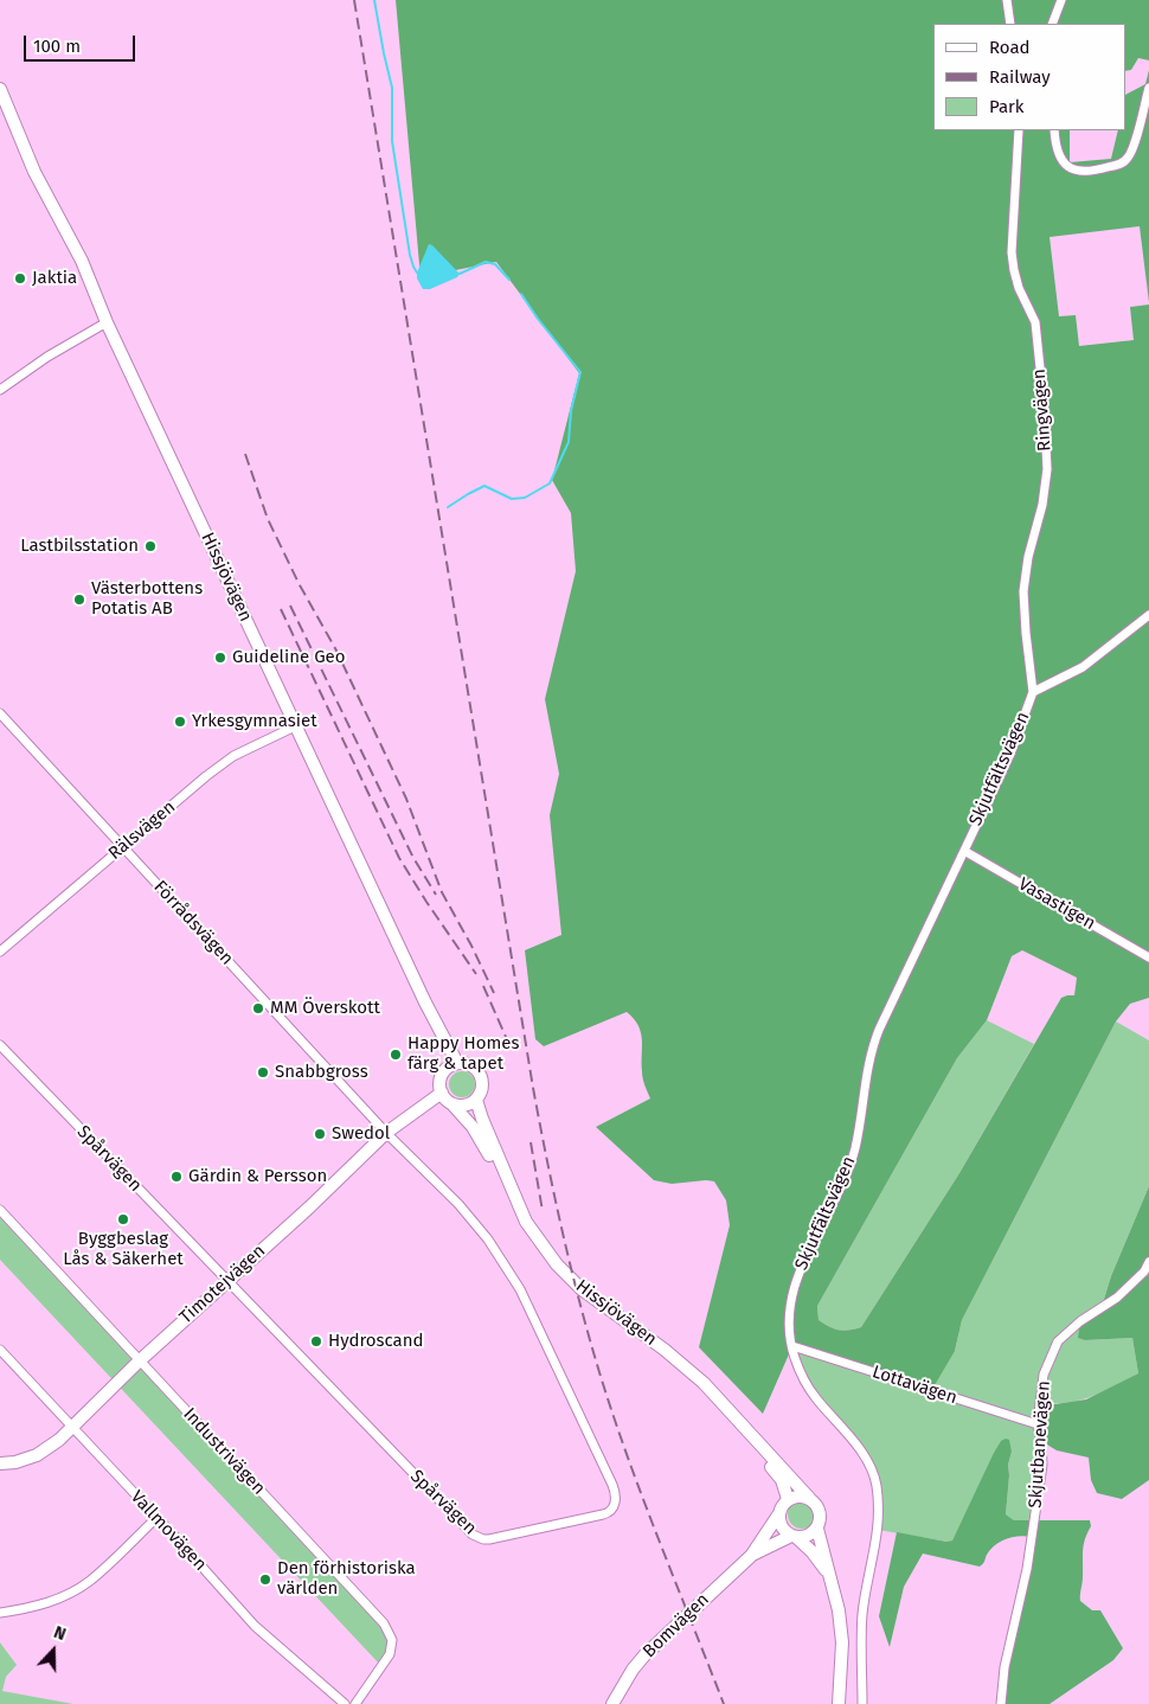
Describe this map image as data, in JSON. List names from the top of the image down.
{
  "streets": {
    "main road": ["Hissjövägen", "Timotejvägen", "Bomvägen"],
    "street": [
      "Ringvägen",
      "Skjutfältsvägen",
      "Rälsvägen",
      "Vasastigen",
      "Förrådsvägen",
      "Spårvägen",
      "Lottavägen",
      "Skjutbanevägen",
      "Industrivägen",
      "Vallmovägen"
    ]
  },
  "crossings": [
    ["Ringvägen", "Skjutfältsvägen"],
    ["Hissjövägen", "Rälsvägen"],
    ["Hissjövägen", "Timotejvägen"],
    ["Hissjövägen", "Bomvägen"],
    ["Skjutfältsvägen", "Vasastigen"],
    ["Skjutfältsvägen", "Lottavägen"],
    ["Rälsvägen", "Förrådsvägen"],
    ["Förrådsvägen", "Spårvägen"],
    ["Förrådsvägen", "Timotejvägen"],
    ["Spårvägen", "Timotejvägen"],
    ["Timotejvägen", "Industrivägen"],
    ["Timotejvägen", "Vallmovägen"],
    ["Lottavägen", "Skjutbanevägen"]
  ],
  "places": [
    "Jaktia",
    "Lastbilsstation",
    "Västerbottens Potatis AB",
    "Guideline Geo",
    "Yrkesgymnasiet",
    "MM Överskott",
    "Happy Homes färg & tapet",
    "Snabbgross",
    "Swedol",
    "Gärdin & Persson",
    "Byggbeslag Lås & Säkerhet",
    "Hydroscand",
    "Den förhistoriska världen"
  ],
  "legend": ["Road", "Railway", "Park"],
  "scale_bar": "100 m",
  "north": "top"
}
